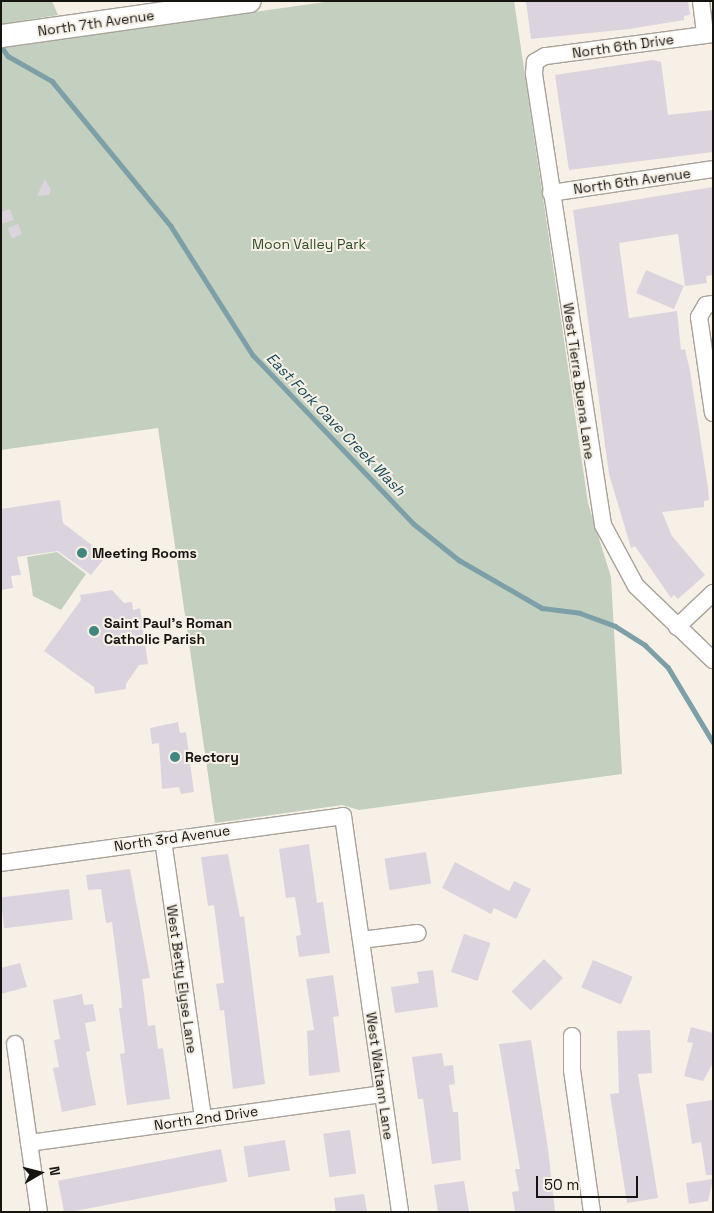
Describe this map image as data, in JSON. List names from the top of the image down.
{
  "streets": {
    "street": [
      "North 7th Avenue",
      "North 6th Drive",
      "North 6th Avenue",
      "West Tierra Buena Lane",
      "North 3rd Avenue",
      "West Betty Elyse Lane",
      "West Waltann Lane",
      "North 2nd Drive"
    ]
  },
  "crossings": [
    ["North 6th Drive", "West Tierra Buena Lane"],
    ["North 6th Avenue", "West Tierra Buena Lane"],
    ["North 3rd Avenue", "West Betty Elyse Lane"],
    ["North 3rd Avenue", "West Waltann Lane"],
    ["West Betty Elyse Lane", "North 2nd Drive"],
    ["West Waltann Lane", "North 2nd Drive"]
  ],
  "water": ["East Fork Cave Creek Wash"],
  "parks": ["Moon Valley Park"],
  "places": ["Meeting Rooms", "Saint Paul's Roman Catholic Parish", "Rectory"],
  "scale_bar": "50 m",
  "north": "right"
}
